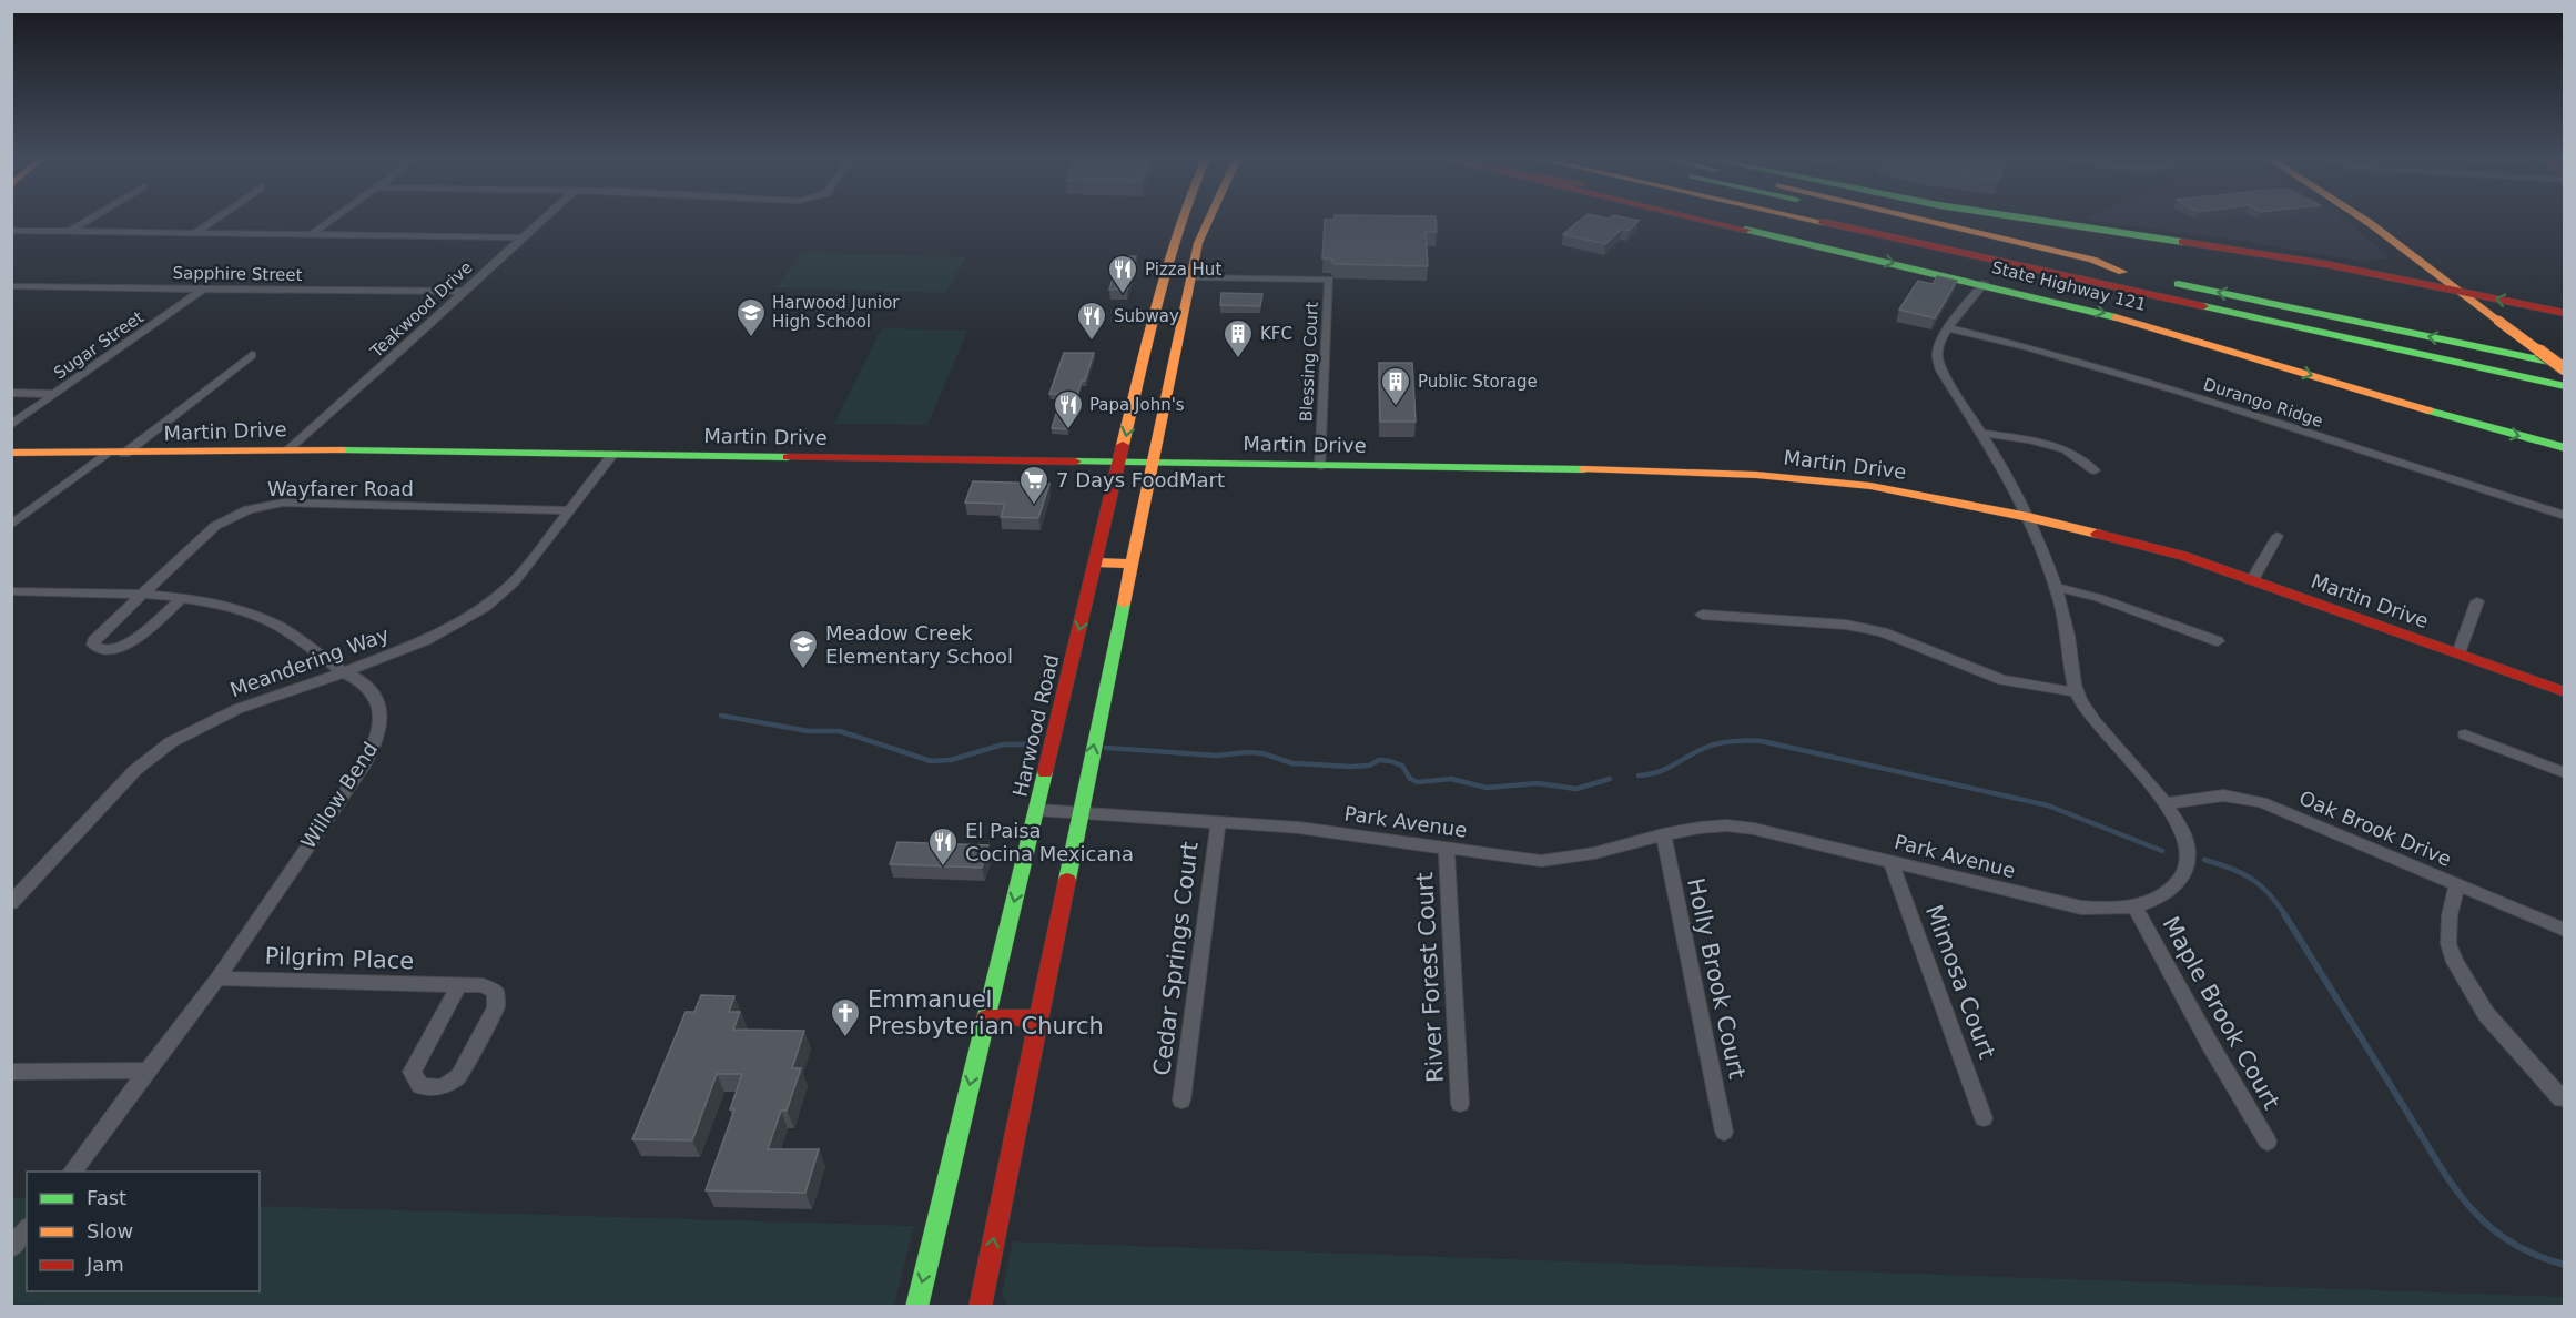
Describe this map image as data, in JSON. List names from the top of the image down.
{
  "streets": {
    "main road": ["State Highway 121", "Martin Drive", "Harwood Road"],
    "street": [
      "Sapphire Street",
      "Teakwood Drive",
      "Sugar Street",
      "Blessing Court",
      "Durango Ridge",
      "Wayfarer Road",
      "Meandering Way",
      "Willow Bend",
      "Park Avenue",
      "Oak Brook Drive",
      "Pilgrim Place",
      "Cedar Springs Court",
      "River Forest Court",
      "Holly Brook Court",
      "Mimosa Court",
      "Maple Brook Court"
    ]
  },
  "crossings": [
    ["Sapphire Street", "Teakwood Drive"],
    ["Sapphire Street", "Sugar Street"],
    ["State Highway 121", "Park Avenue"],
    ["Teakwood Drive", "Martin Drive"],
    ["Blessing Court", "Martin Drive"],
    ["Durango Ridge", "Park Avenue"],
    ["Martin Drive", "Meandering Way"],
    ["Martin Drive", "Harwood Road"],
    ["Martin Drive", "Park Avenue"],
    ["Wayfarer Road", "Meandering Way"],
    ["Wayfarer Road", "Willow Bend"],
    ["Meandering Way", "Willow Bend"],
    ["Harwood Road", "Park Avenue"],
    ["Willow Bend", "Pilgrim Place"],
    ["Park Avenue", "Oak Brook Drive"],
    ["Park Avenue", "Cedar Springs Court"],
    ["Park Avenue", "River Forest Court"],
    ["Park Avenue", "Holly Brook Court"],
    ["Park Avenue", "Mimosa Court"],
    ["Park Avenue", "Maple Brook Court"]
  ],
  "places": {
    "restaurant": [
      "Pizza Hut",
      "Subway",
      "Papa John's",
      "El Paisa Cocina Mexicana"
    ],
    "school or university": ["Harwood Junior High School", "Meadow Creek Elementary School"],
    "building": ["KFC", "Public Storage"],
    "supermarket": ["7 Days FoodMart"],
    "church": ["Emmanuel Presbyterian Church"]
  },
  "legend": ["Fast", "Slow", "Jam"]
}
